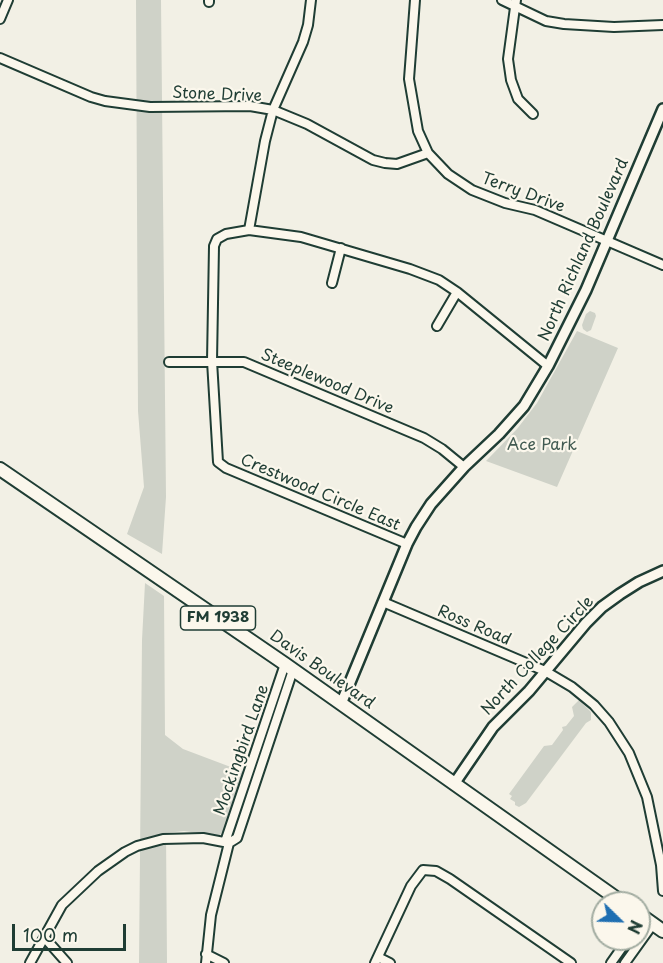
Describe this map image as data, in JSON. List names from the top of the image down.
{
  "streets": {
    "main road": ["FM 1938", "Davis Boulevard"],
    "street": [
      "Stone Drive",
      "Terry Drive",
      "North Richland Boulevard",
      "Steeplewood Drive",
      "Crestwood Circle East",
      "Ross Road",
      "North College Circle",
      "Mockingbird Lane"
    ]
  },
  "crossings": [
    ["Stone Drive", "Terry Drive"],
    ["Terry Drive", "North Richland Boulevard"],
    ["North Richland Boulevard", "Steeplewood Drive"],
    ["North Richland Boulevard", "Crestwood Circle East"],
    ["North Richland Boulevard", "Ross Road"],
    ["North Richland Boulevard", "Davis Boulevard"],
    ["Steeplewood Drive", "Crestwood Circle East"],
    ["Ross Road", "North College Circle"],
    ["North College Circle", "Davis Boulevard"],
    ["Davis Boulevard", "Mockingbird Lane"]
  ],
  "parks": ["Ace Park"],
  "scale_bar": "100 m",
  "north": "bottom right"
}
